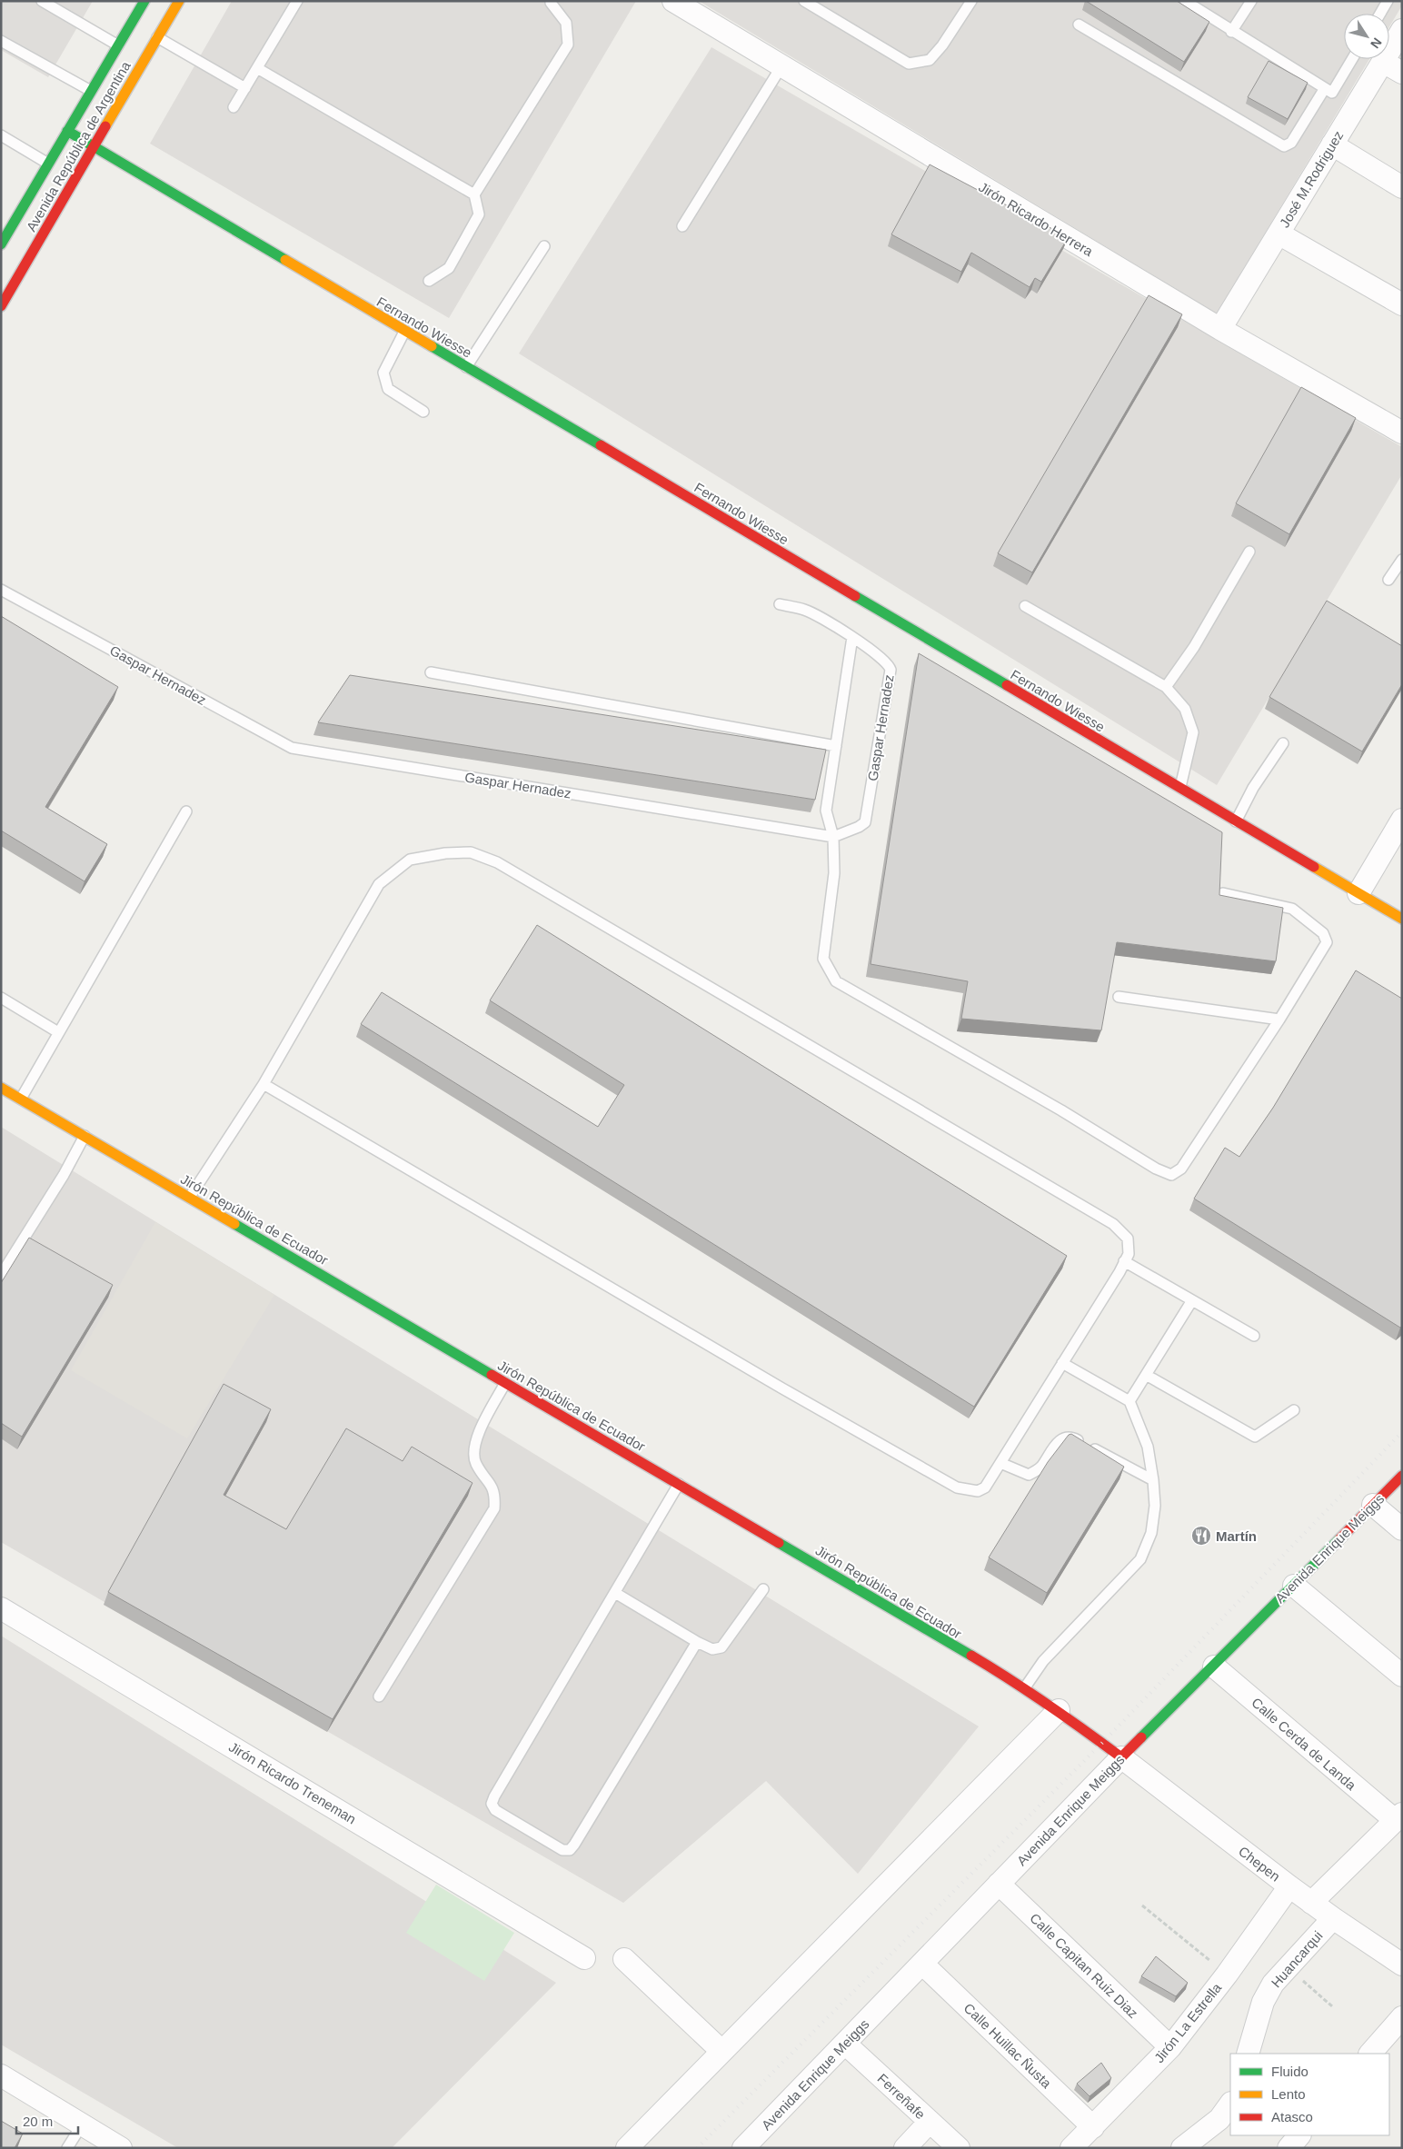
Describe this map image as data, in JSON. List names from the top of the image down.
{
  "streets": {
    "street": [
      "Avenida República de Argentina",
      "José M.Rodriguez",
      "Jirón Ricardo Herrera",
      "Fernando Wiesse",
      "Jirón República de Ecuador",
      "Avenida Enrique Meiggs",
      "Calle Cerda de Landa",
      "Jirón Ricardo Treneman",
      "Chepen",
      "Huancarqui",
      "Calle Capitan Ruiz Diaz",
      "Jirón La Estrella",
      "Calle Huillac Ñusta",
      "Ferreñafe"
    ],
    "lane": ["Gaspar Hernadez"]
  },
  "crossings": [
    ["Avenida República de Argentina", "Fernando Wiesse"],
    ["José M.Rodriguez", "Jirón Ricardo Herrera"],
    ["Jirón República de Ecuador", "Avenida Enrique Meiggs"],
    ["Jirón República de Ecuador", "Chepen"],
    ["Avenida Enrique Meiggs", "Calle Cerda de Landa"],
    ["Avenida Enrique Meiggs", "Chepen"],
    ["Avenida Enrique Meiggs", "Calle Capitan Ruiz Diaz"],
    ["Avenida Enrique Meiggs", "Calle Huillac Ñusta"],
    ["Avenida Enrique Meiggs", "Ferreñafe"],
    ["Chepen", "Huancarqui"],
    ["Chepen", "Jirón La Estrella"],
    ["Calle Capitan Ruiz Diaz", "Jirón La Estrella"],
    ["Jirón La Estrella", "Calle Huillac Ñusta"]
  ],
  "places": {
    "restaurant": ["Martín"]
  },
  "legend": ["Fluido", "Lento", "Atasco"],
  "scale_bar": "20 m",
  "north": "bottom right"
}
